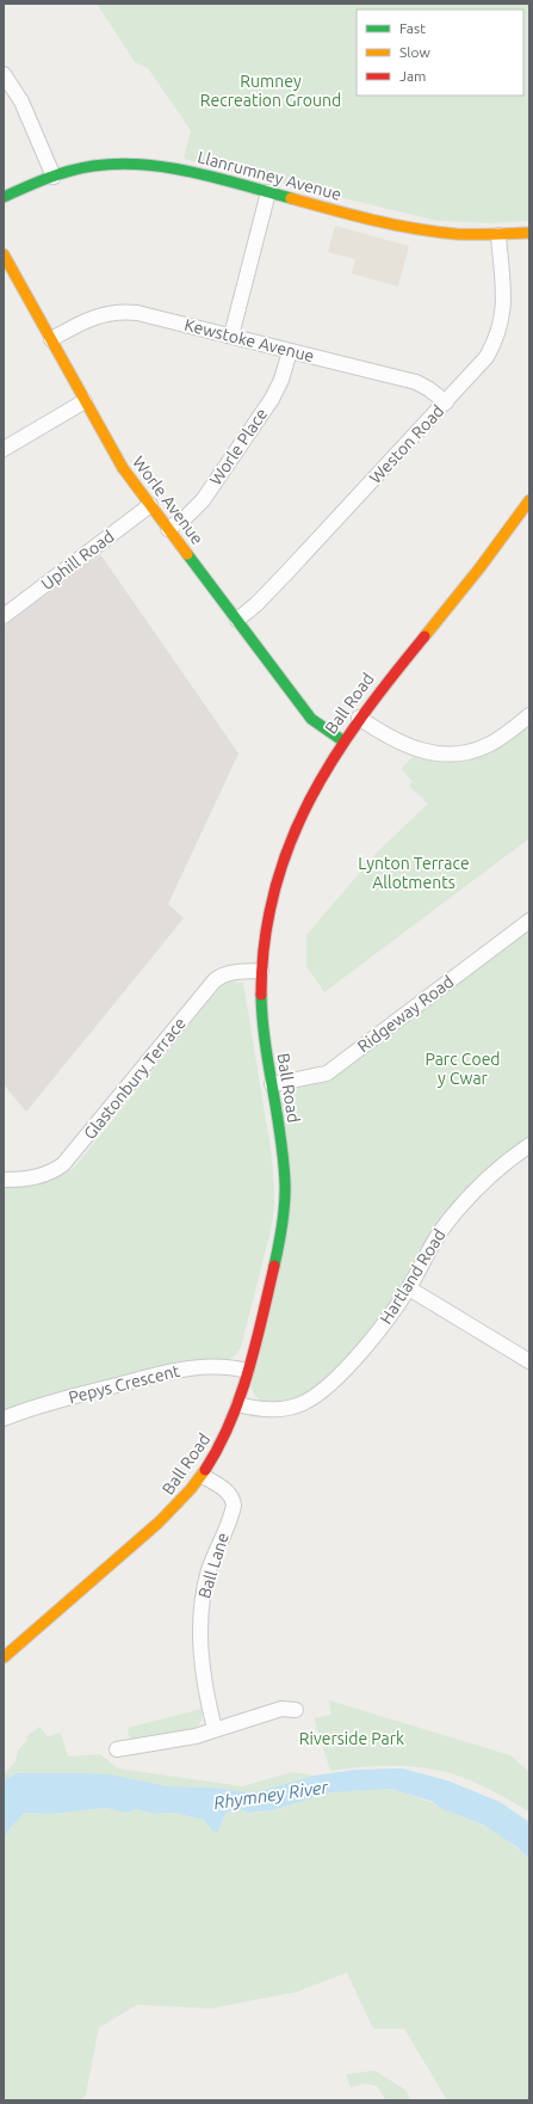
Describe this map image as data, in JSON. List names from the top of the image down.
{
  "streets": {
    "street": [
      "Llanrumney Avenue",
      "Kewstoke Avenue",
      "Weston Road",
      "Worle Place",
      "Worle Avenue",
      "Uphill Road",
      "Ball Road",
      "Ridgeway Road",
      "Glastonbury Terrace",
      "Hartland Road",
      "Pepys Crescent",
      "Ball Lane"
    ]
  },
  "crossings": [
    ["Llanrumney Avenue", "Weston Road"],
    ["Kewstoke Avenue", "Weston Road"],
    ["Kewstoke Avenue", "Worle Place"],
    ["Kewstoke Avenue", "Worle Avenue"],
    ["Weston Road", "Worle Avenue"],
    ["Worle Place", "Worle Avenue"],
    ["Worle Avenue", "Uphill Road"],
    ["Worle Avenue", "Ball Road"],
    ["Ball Road", "Ridgeway Road"],
    ["Ball Road", "Glastonbury Terrace"],
    ["Ball Road", "Hartland Road"],
    ["Ball Road", "Pepys Crescent"],
    ["Ball Road", "Ball Lane"]
  ],
  "water": ["Rhymney River"],
  "parks": [
    "Rumney Recreation Ground",
    "Lynton Terrace Allotments",
    "Parc Coed y Cwar",
    "Riverside Park"
  ],
  "legend": ["Fast", "Slow", "Jam"]
}
